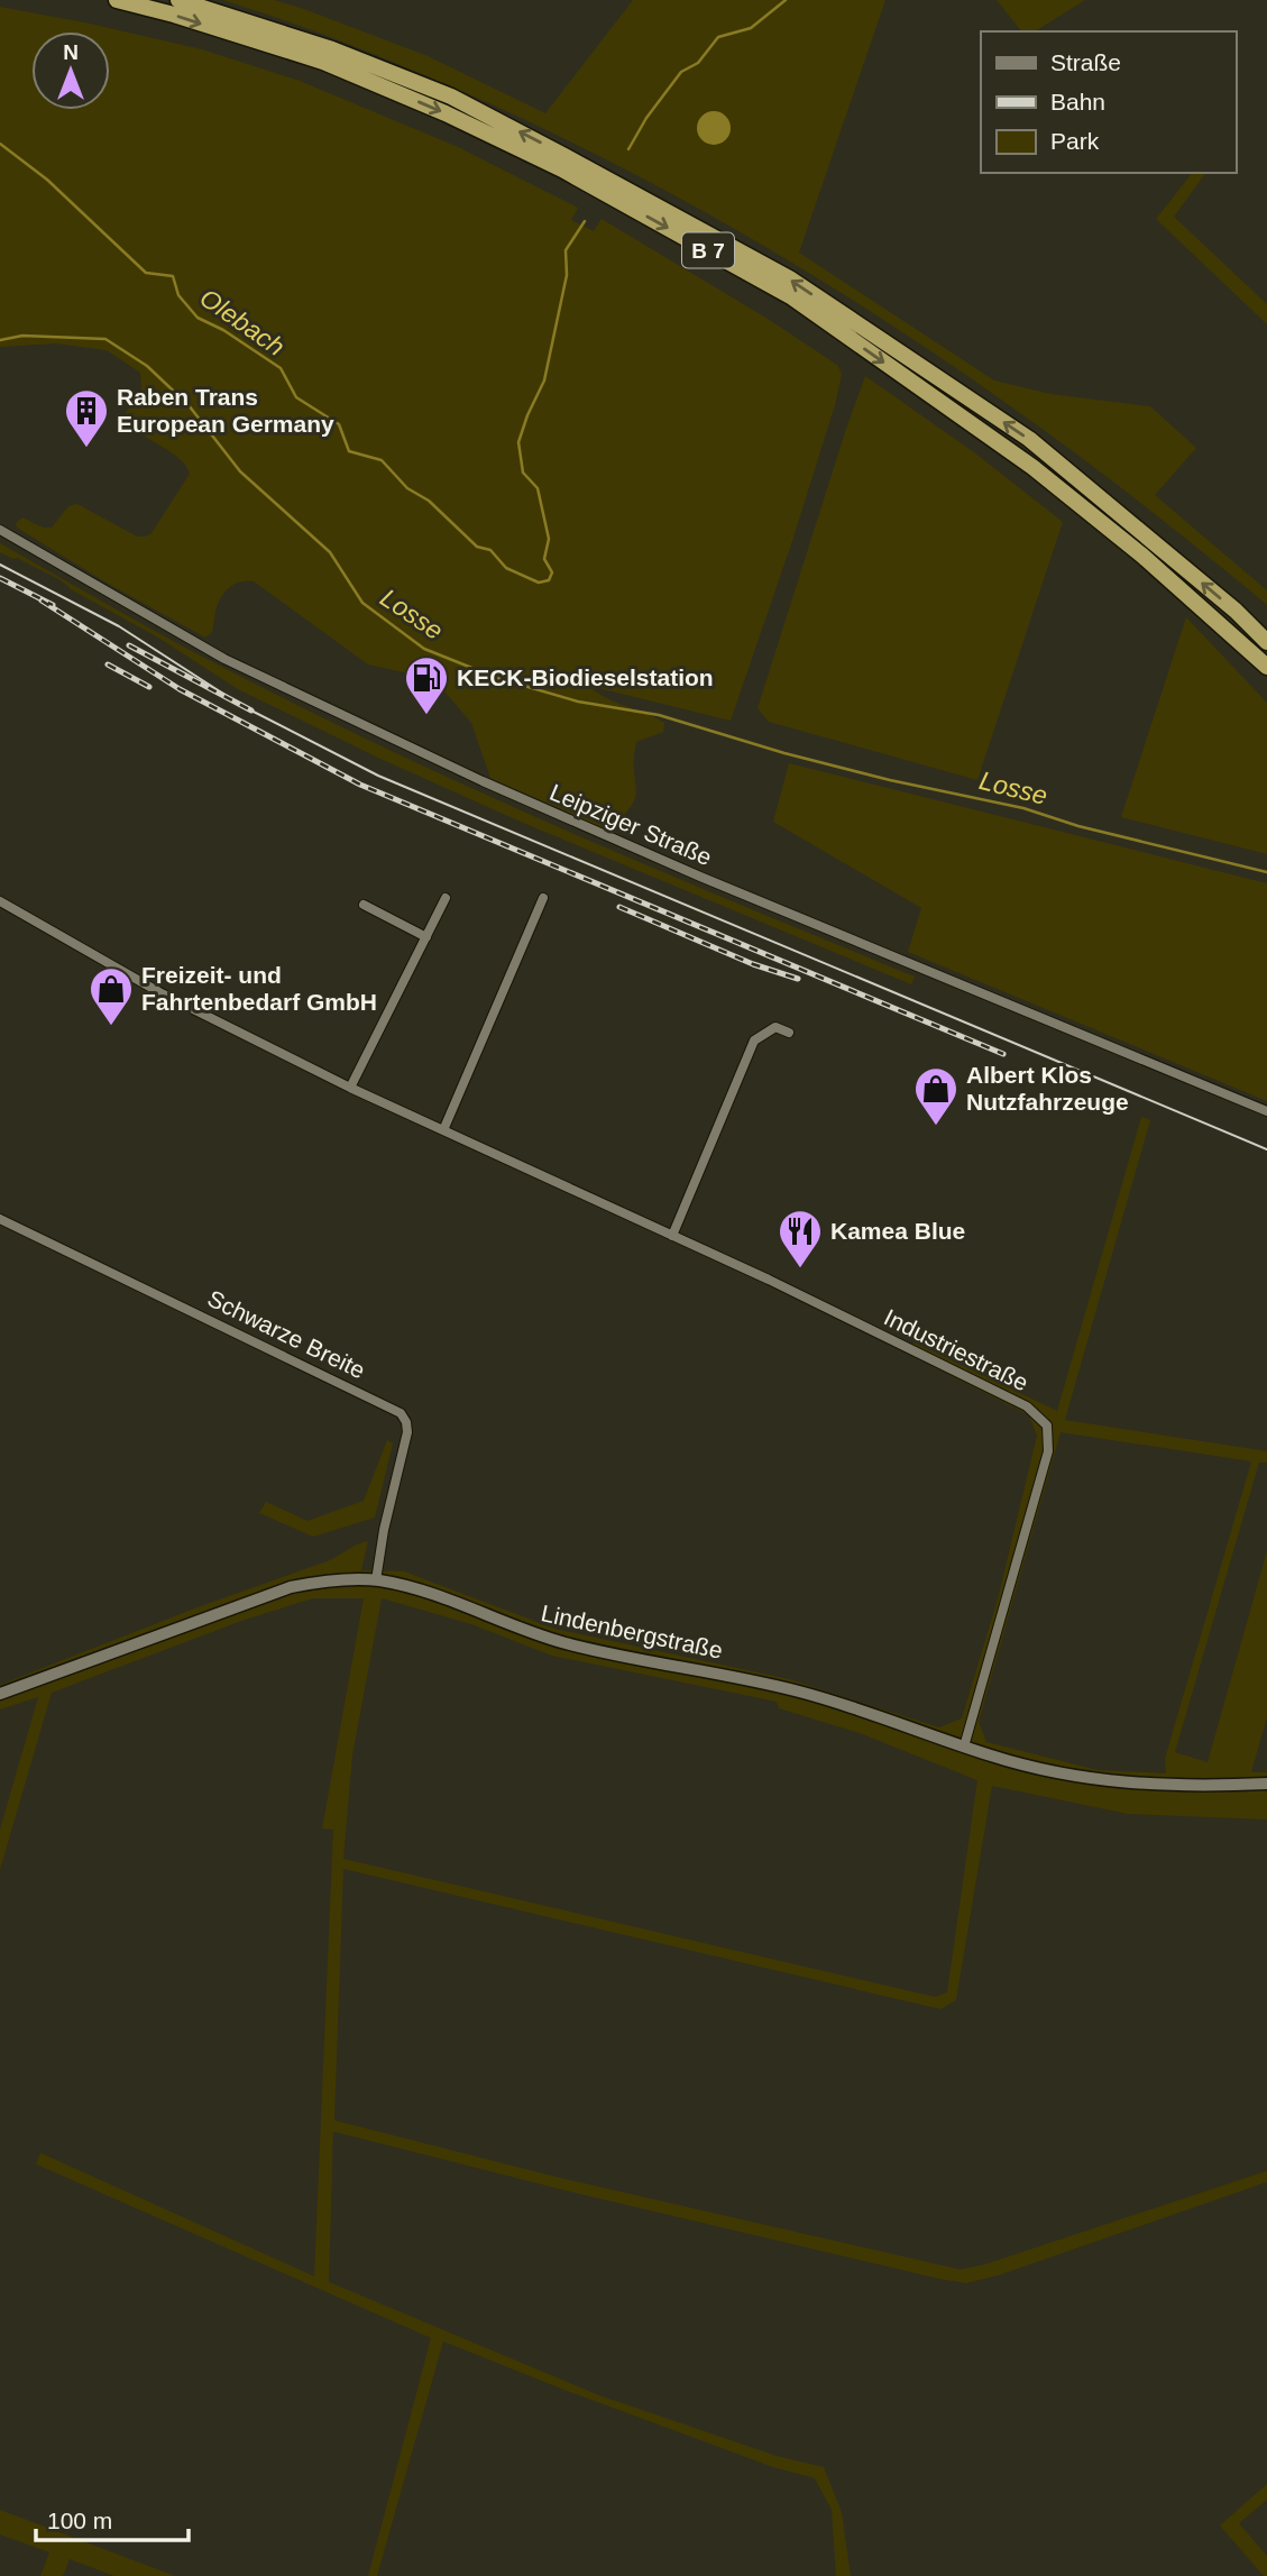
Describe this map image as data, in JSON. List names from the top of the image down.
{
  "streets": {
    "highway": ["B 7"],
    "main road": ["Lindenbergstraße"],
    "street": ["Leipziger Straße", "Schwarze Breite", "Industriestraße"]
  },
  "crossings": [
    ["Schwarze Breite", "Lindenbergstraße"],
    ["Industriestraße", "Lindenbergstraße"]
  ],
  "water": ["Olebach", "Losse"],
  "places": {
    "building": ["Raben Trans European Germany"],
    "fuel station": ["KECK-Biodieselstation"],
    "shop": ["Freizeit- und Fahrtenbedarf GmbH", "Albert Klos Nutzfahrzeuge"],
    "restaurant": ["Kamea Blue"]
  },
  "legend": ["Straße", "Bahn", "Park"],
  "scale_bar": "100 m",
  "north": "top"
}
